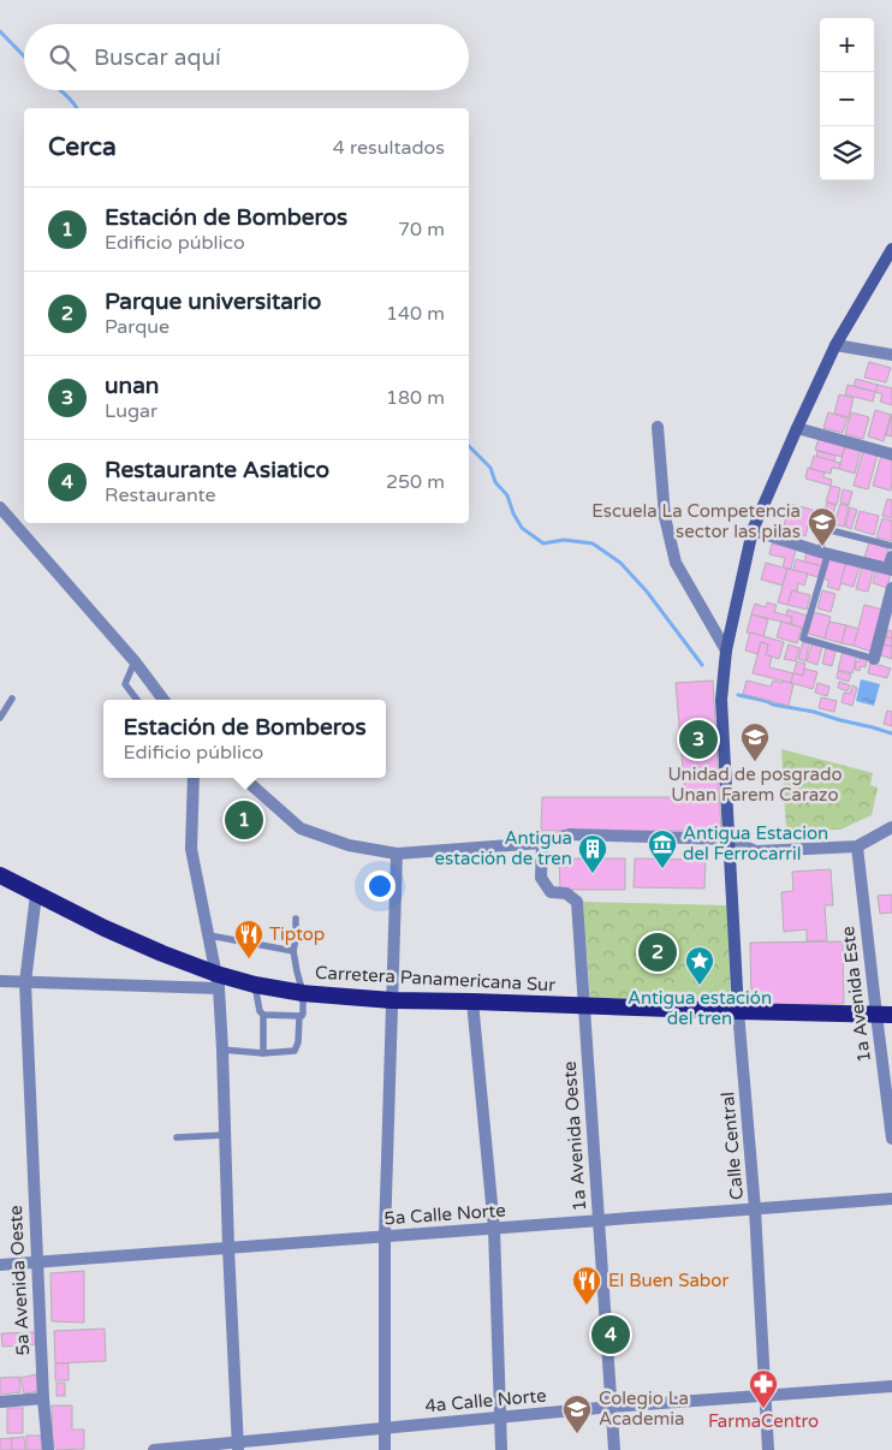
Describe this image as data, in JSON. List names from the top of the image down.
{
  "streets": {
    "highway": ["Carretera Panamericana Sur"],
    "main road": ["Calle Central"],
    "street": [
      "1a Avenida Este",
      "1a Avenida Oeste",
      "5a Calle Norte",
      "5a Avenida Oeste",
      "4a Calle Norte"
    ]
  },
  "crossings": [
    ["Carretera Panamericana Sur", "1a Avenida Este"],
    ["Carretera Panamericana Sur", "1a Avenida Oeste"],
    ["Carretera Panamericana Sur", "Calle Central"],
    ["Carretera Panamericana Sur", "5a Avenida Oeste"],
    ["1a Avenida Oeste", "5a Calle Norte"],
    ["1a Avenida Oeste", "4a Calle Norte"],
    ["Calle Central", "5a Calle Norte"],
    ["Calle Central", "4a Calle Norte"],
    ["5a Calle Norte", "5a Avenida Oeste"]
  ],
  "places": {
    "school or university": ["Escuela La Competencia sector las pilas", "Unidad de posgrado Unan Farem Carazo", "Colegio La Academia"],
    "museum": ["Antigua Estacion del Ferrocarril"],
    "building": ["Antigua estación de tren"],
    "restaurant": ["Tiptop", "El Buen Sabor"],
    "place": ["Antigua estación del tren"],
    "pharmacy": ["FarmaCentro"]
  },
  "page": {
    "map_buttons": ["+", "−"],
    "search": "Buscar aquí",
    "heading": ["Cerca", "4 resultados"],
    "list": [
      {
        "mark": "1",
        "name": "Estación de Bomberos",
        "note": "Edificio público",
        "value": "70 m"
      },
      {
        "mark": "2",
        "name": "Parque universitario",
        "note": "Parque",
        "value": "140 m"
      },
      {
        "mark": "3",
        "name": "unan",
        "note": "Lugar",
        "value": "180 m"
      },
      {
        "mark": "4",
        "name": "Restaurante Asiatico",
        "note": "Restaurante",
        "value": "250 m"
      }
    ],
    "popup": ["Estación de Bomberos", "Edificio público"],
    "pins": [
      "3",
      "1",
      "2",
      "4"
    ]
  }
}
